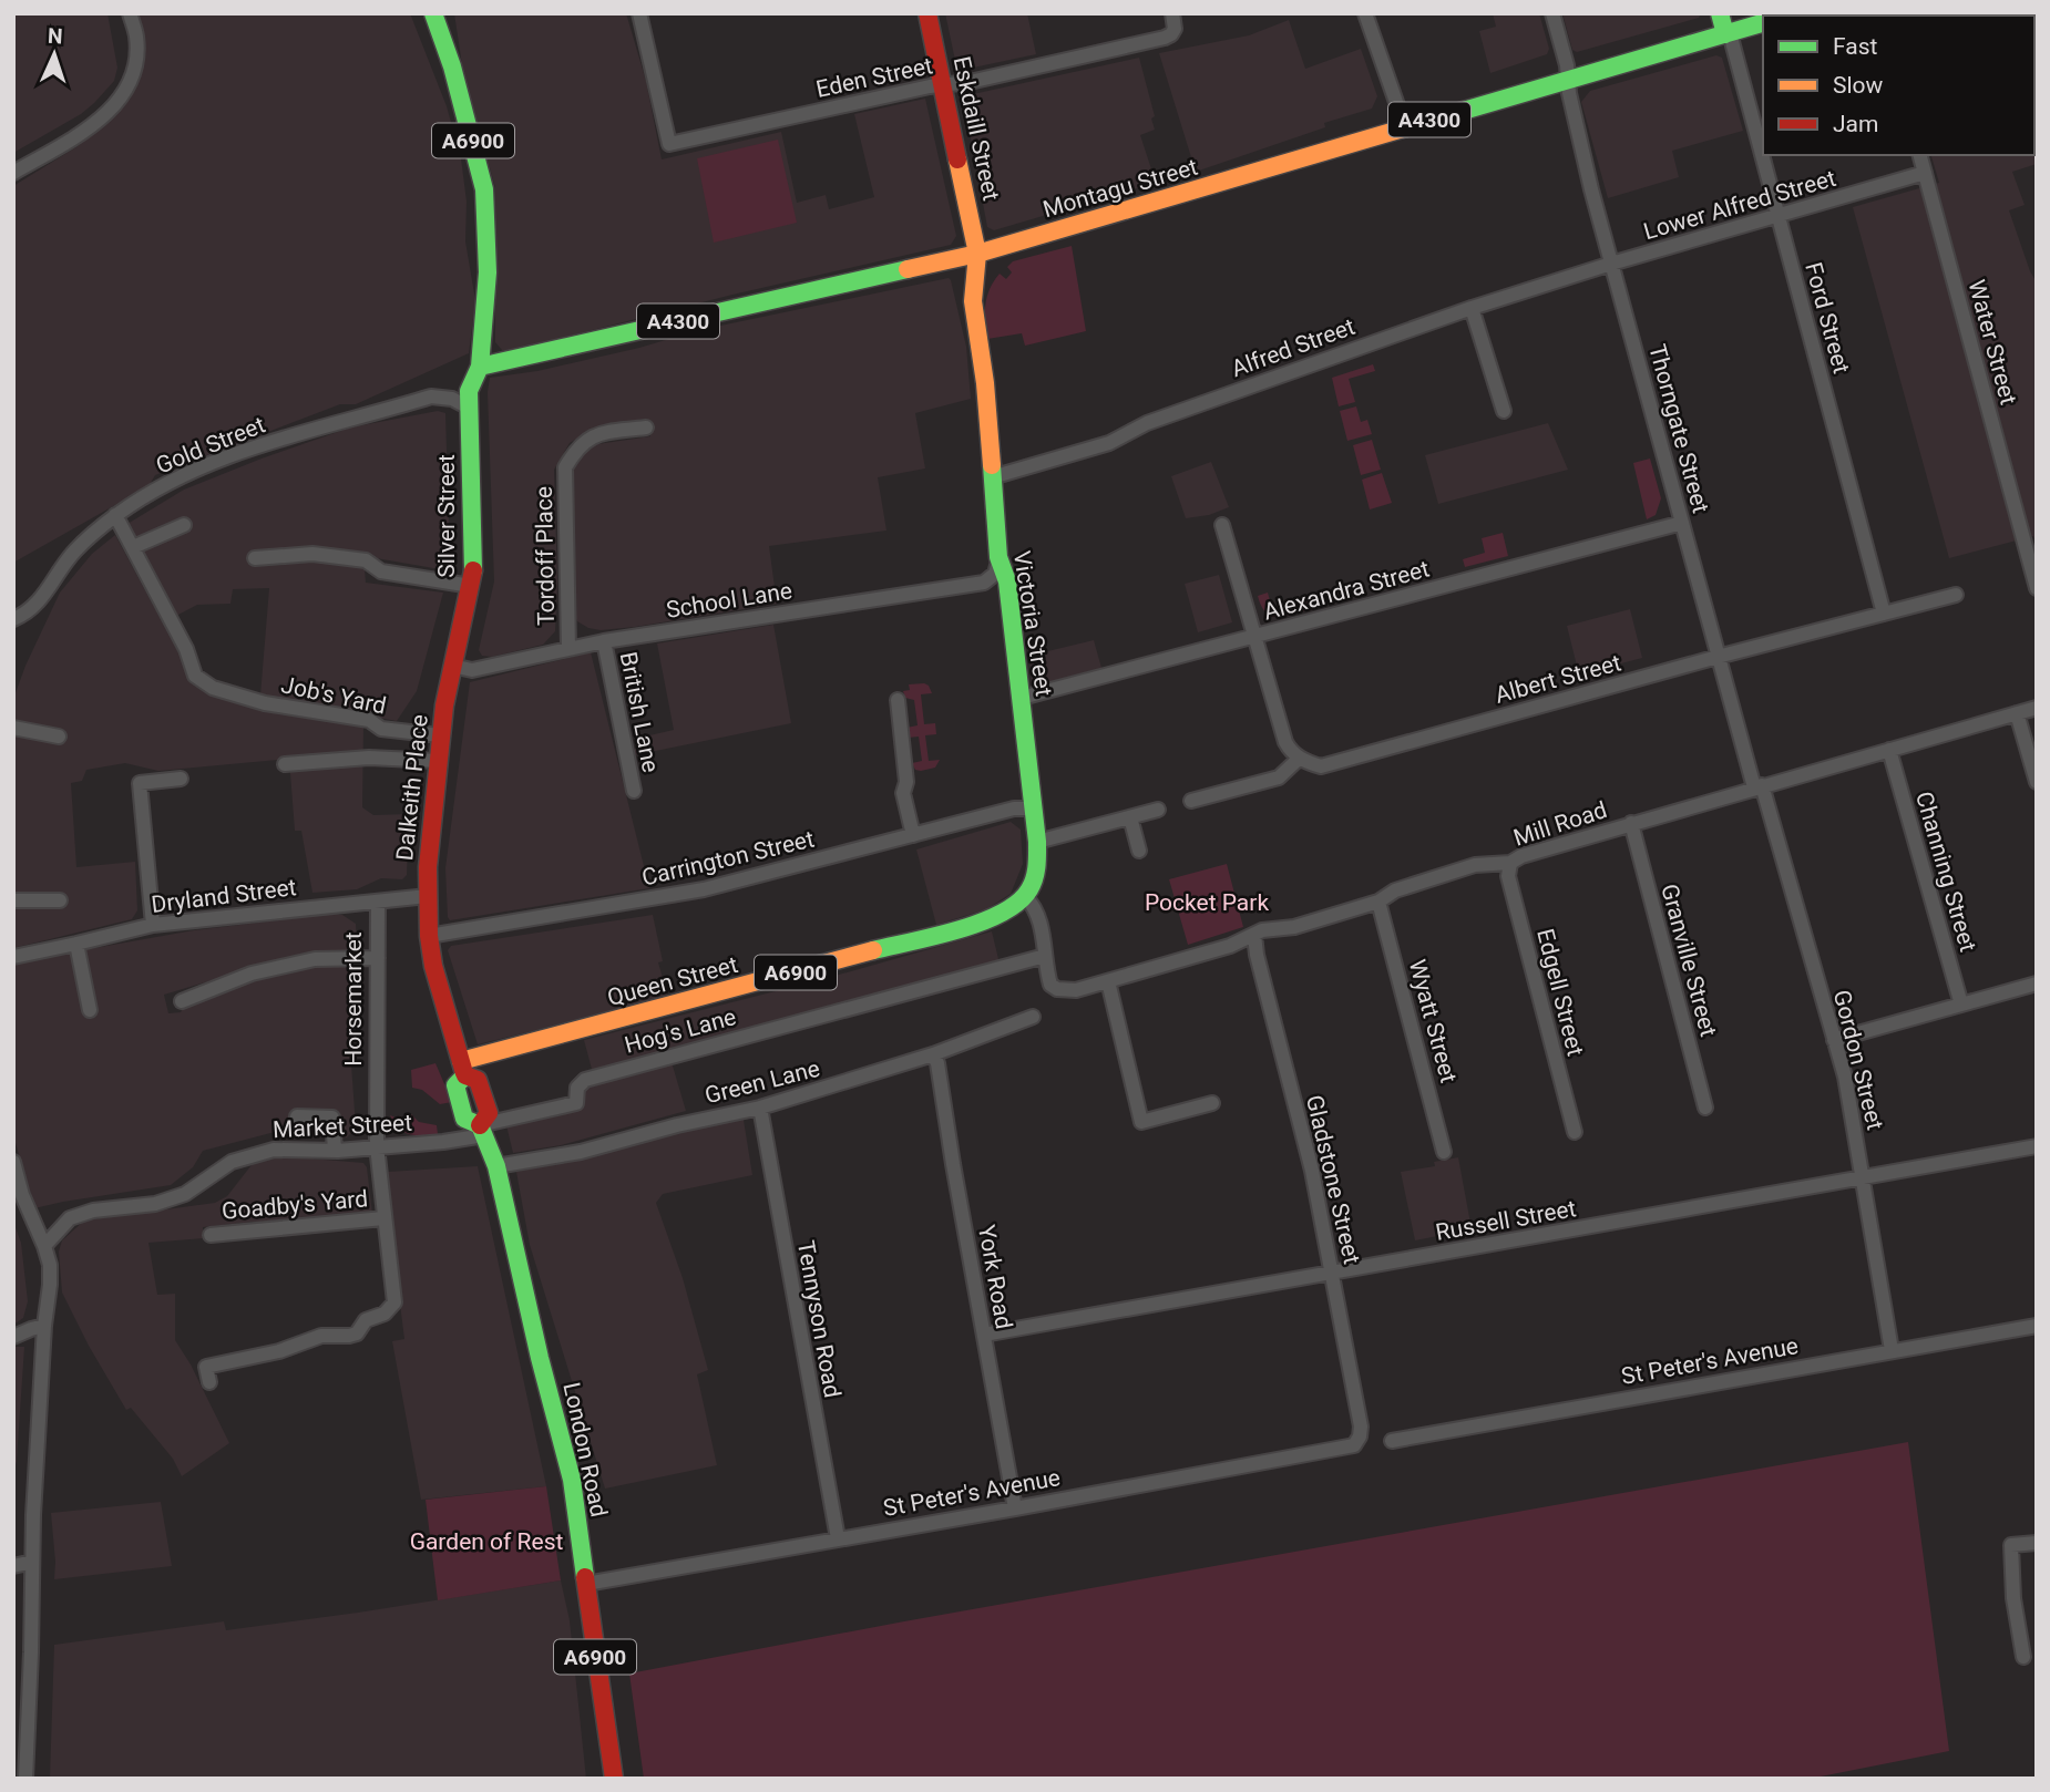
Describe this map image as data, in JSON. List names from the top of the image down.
{
  "streets": {
    "main road": [
      "A4300",
      "Eskdaill Street",
      "A6900",
      "Montagu Street",
      "Silver Street",
      "Victoria Street",
      "Dalkeith Place",
      "Queen Street",
      "London Road"
    ],
    "street": [
      "Eden Street",
      "Lower Alfred Street",
      "Ford Street",
      "Water Street",
      "Alfred Street",
      "Thorngate Street",
      "Gold Street",
      "Tordoff Place",
      "Alexandra Street",
      "School Lane",
      "Albert Street",
      "Job's Yard",
      "British Lane",
      "Mill Road",
      "Carrington Street",
      "Channing Street",
      "Dryland Street",
      "Granville Street",
      "Edgell Street",
      "Horsemarket",
      "Wyatt Street",
      "Hog's Lane",
      "Gordon Street",
      "Green Lane",
      "Market Street",
      "Gladstone Street",
      "Goadby's Yard",
      "Russell Street",
      "York Road",
      "Tennyson Road",
      "St Peter's Avenue"
    ]
  },
  "crossings": [
    ["Eden Street", "Eskdaill Street"],
    ["Eskdaill Street", "Montagu Street"],
    ["Eskdaill Street", "Victoria Street"],
    ["A6900", "Montagu Street"],
    ["A6900", "Silver Street"],
    ["A6900", "Dalkeith Place"],
    ["A6900", "Carrington Street"],
    ["A6900", "Queen Street"],
    ["A6900", "Hog's Lane"],
    ["A6900", "Market Street"],
    ["A6900", "London Road"],
    ["Montagu Street", "Ford Street"],
    ["Montagu Street", "Thorngate Street"],
    ["Montagu Street", "Silver Street"],
    ["Montagu Street", "Victoria Street"],
    ["Lower Alfred Street", "Ford Street"],
    ["Lower Alfred Street", "Water Street"],
    ["Lower Alfred Street", "Alfred Street"],
    ["Lower Alfred Street", "Thorngate Street"],
    ["Ford Street", "Albert Street"],
    ["Alfred Street", "Thorngate Street"],
    ["Alfred Street", "Victoria Street"],
    ["Thorngate Street", "Alexandra Street"],
    ["Thorngate Street", "Albert Street"],
    ["Thorngate Street", "Mill Road"],
    ["Thorngate Street", "Gordon Street"],
    ["Gold Street", "Silver Street"],
    ["Gold Street", "Job's Yard"],
    ["Silver Street", "School Lane"],
    ["Silver Street", "Dalkeith Place"],
    ["Tordoff Place", "School Lane"],
    ["Alexandra Street", "Victoria Street"],
    ["School Lane", "Victoria Street"],
    ["School Lane", "British Lane"],
    ["School Lane", "Dalkeith Place"],
    ["Victoria Street", "Carrington Street"],
    ["Victoria Street", "Queen Street"],
    ["Job's Yard", "Dalkeith Place"],
    ["Dalkeith Place", "Carrington Street"],
    ["Dalkeith Place", "Horsemarket"],
    ["Mill Road", "Channing Street"],
    ["Mill Road", "Granville Street"],
    ["Mill Road", "Edgell Street"],
    ["Mill Road", "Wyatt Street"],
    ["Mill Road", "Hog's Lane"],
    ["Mill Road", "Gordon Street"],
    ["Mill Road", "Gladstone Street"],
    ["Dryland Street", "Horsemarket"],
    ["Horsemarket", "Market Street"],
    ["Horsemarket", "Goadby's Yard"],
    ["Hog's Lane", "Market Street"],
    ["Hog's Lane", "London Road"],
    ["Gordon Street", "Russell Street"],
    ["Gordon Street", "St Peter's Avenue"],
    ["Green Lane", "York Road"],
    ["Green Lane", "Tennyson Road"],
    ["Green Lane", "London Road"],
    ["Market Street", "London Road"],
    ["Gladstone Street", "Russell Street"],
    ["Gladstone Street", "St Peter's Avenue"],
    ["Russell Street", "York Road"],
    ["York Road", "St Peter's Avenue"],
    ["Tennyson Road", "St Peter's Avenue"],
    ["St Peter's Avenue", "London Road"]
  ],
  "parks": ["Pocket Park", "Garden of Rest"],
  "legend": ["Fast", "Slow", "Jam"],
  "north": "top"
}
